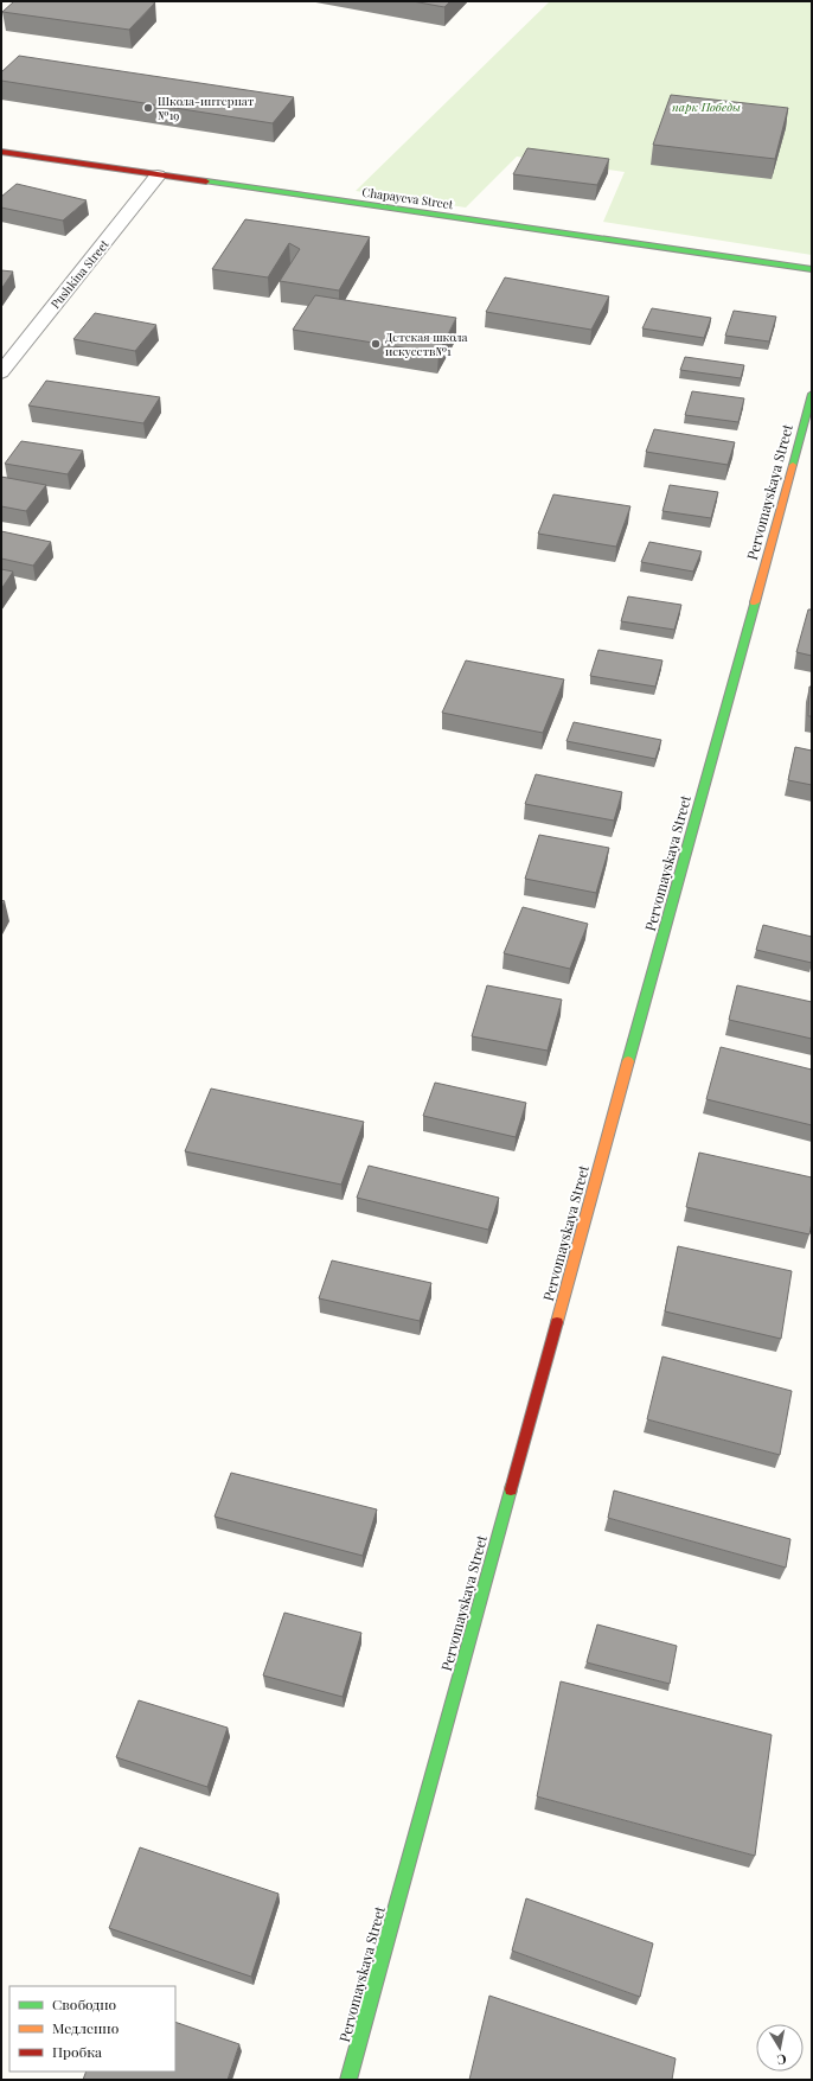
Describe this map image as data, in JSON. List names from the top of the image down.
{
  "streets": {
    "street": ["Chapayeva Street", "Pushkina Street", "Pervomayskaya Street"]
  },
  "crossings": [
    ["Chapayeva Street", "Pushkina Street"]
  ],
  "parks": ["парк Победы"],
  "places": ["Школа-интернат №19", "Детская школа искусств№1"],
  "legend": ["Свободно", "Медленно", "Пробка"],
  "north": "bottom"
}
